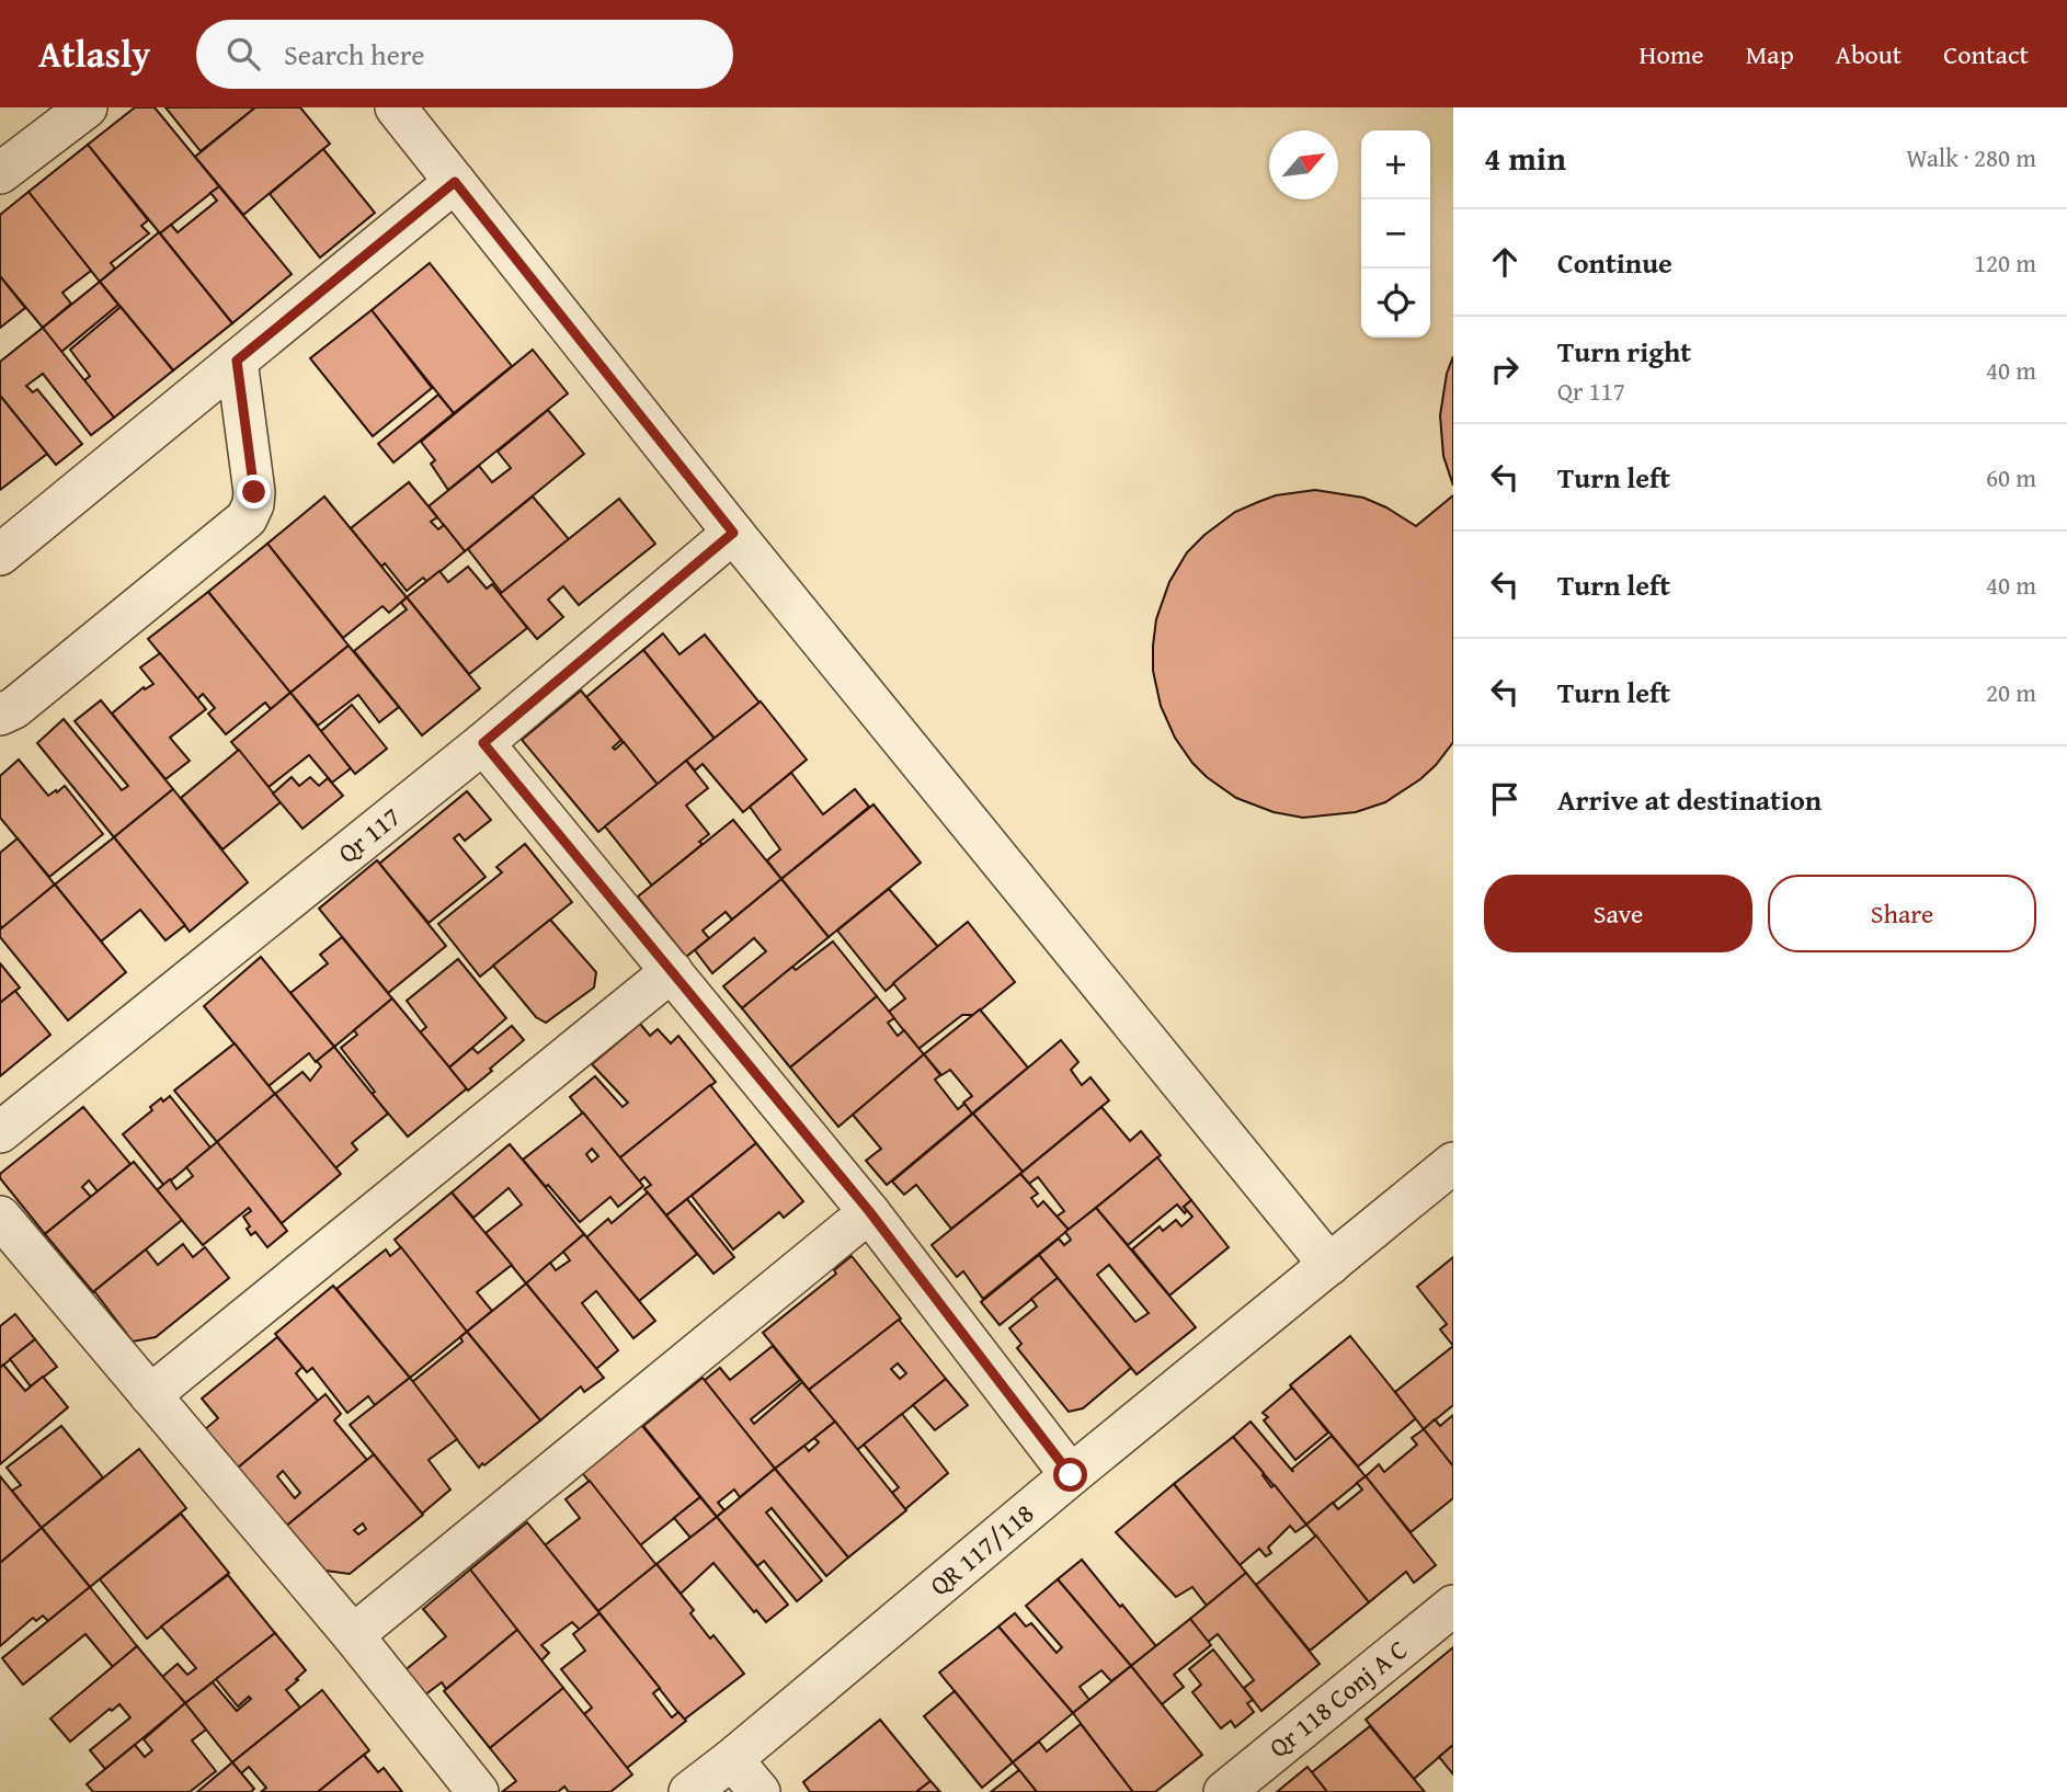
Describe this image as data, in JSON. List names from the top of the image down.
{
  "streets": {
    "street": ["Qr 117", "QR 117/118", "Qr 118 Conj A C"]
  },
  "north": "top right",
  "page": {
    "header": "Atlasly",
    "search": "Search here",
    "nav": [
      "Home",
      "Map",
      "About",
      "Contact"
    ],
    "heading": ["4 min", "Walk · 280 m"],
    "map_buttons": ["+", "−"],
    "list": [
      ["Continue", "120 m"],
      ["Turn right", "Qr 117", "40 m"],
      ["Turn left", "60 m"],
      ["Turn left", "40 m"],
      ["Turn left", "20 m"],
      "Arrive at destination"
    ],
    "buttons": ["Save", "Share"]
  }
}
